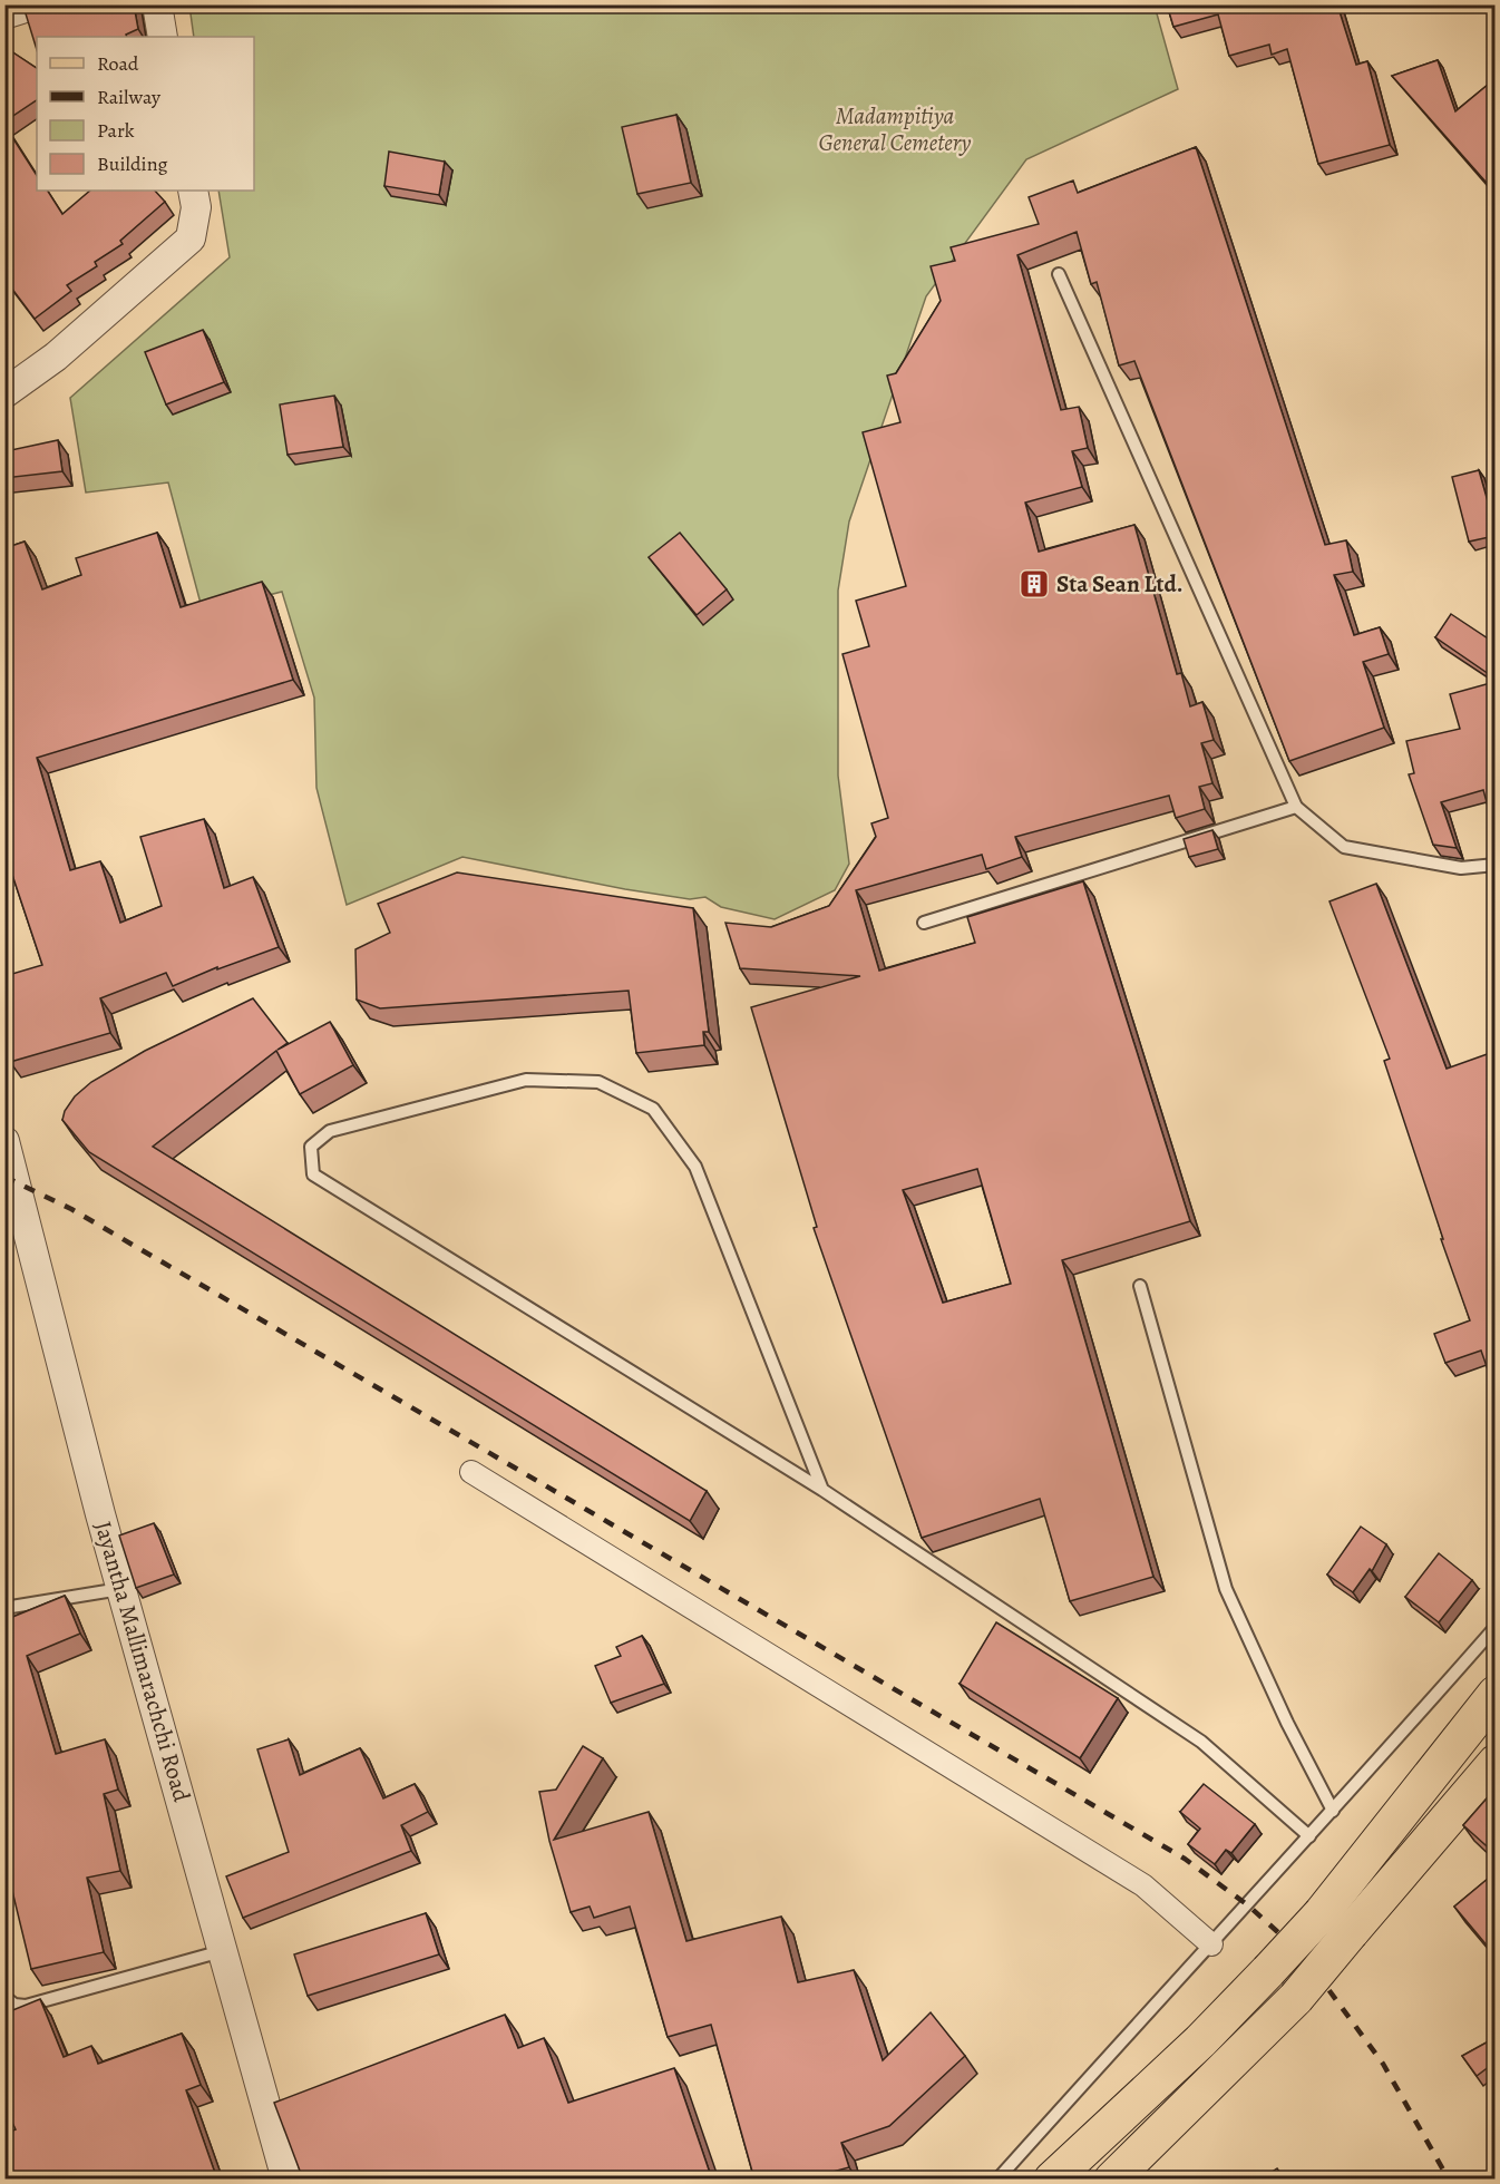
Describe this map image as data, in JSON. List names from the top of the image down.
{
  "streets": {
    "street": ["Jayantha Mallimarachchi Road"]
  },
  "parks": ["Madampitiya General Cemetery"],
  "places": {
    "building": ["Sta Sean Ltd."]
  },
  "legend": [
    "Road",
    "Railway",
    "Park",
    "Building"
  ]
}
